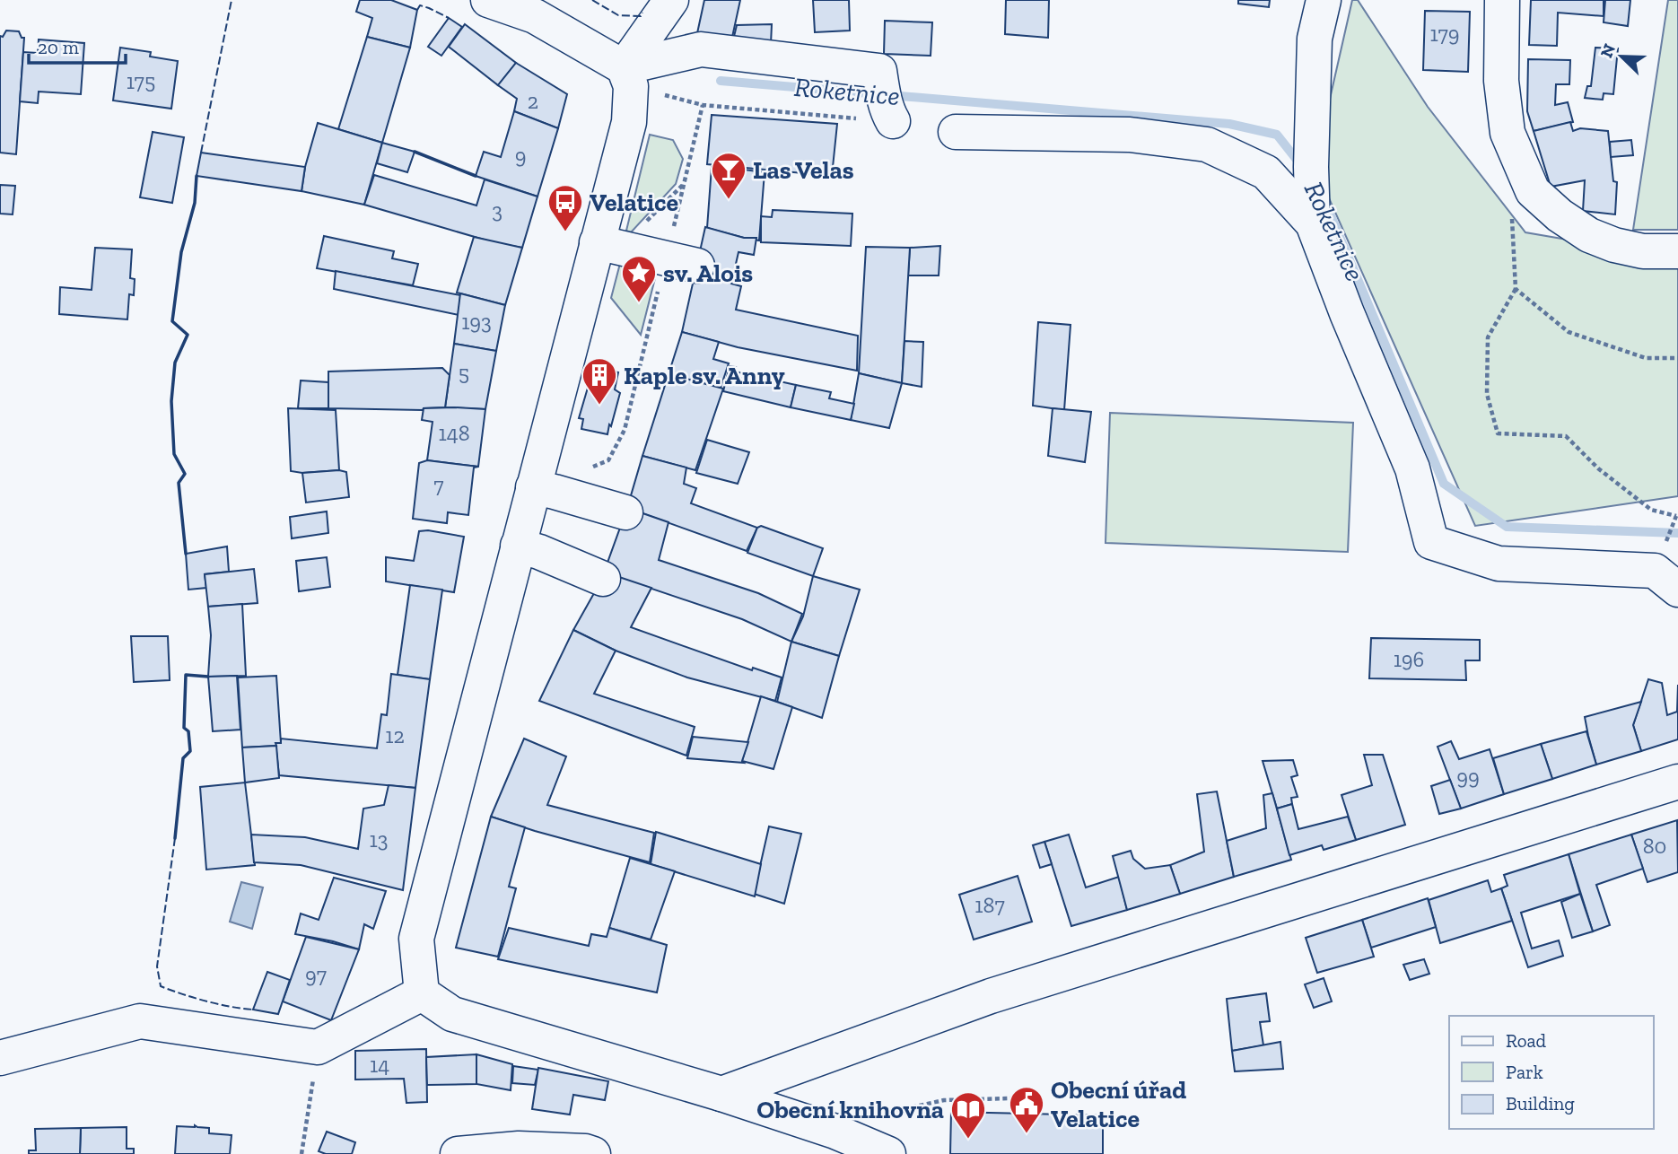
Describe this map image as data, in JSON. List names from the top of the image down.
{
  "water": ["Roketnice"],
  "places": {
    "bar": ["Las Velas"],
    "bus stop": ["Velatice"],
    "place": ["sv. Alois"],
    "building": ["Kaple sv. Anny"],
    "public building": ["Obecní úřad Velatice"],
    "library": ["Obecní knihovna"]
  },
  "house_numbers": [
    "179",
    "175",
    "2",
    "9",
    "3",
    "193",
    "5",
    "148",
    "7",
    "196",
    "12",
    "99",
    "13",
    "80",
    "187",
    "97",
    "14"
  ],
  "legend": ["Road", "Park", "Building"],
  "scale_bar": "20 m",
  "north": "top left"
}
